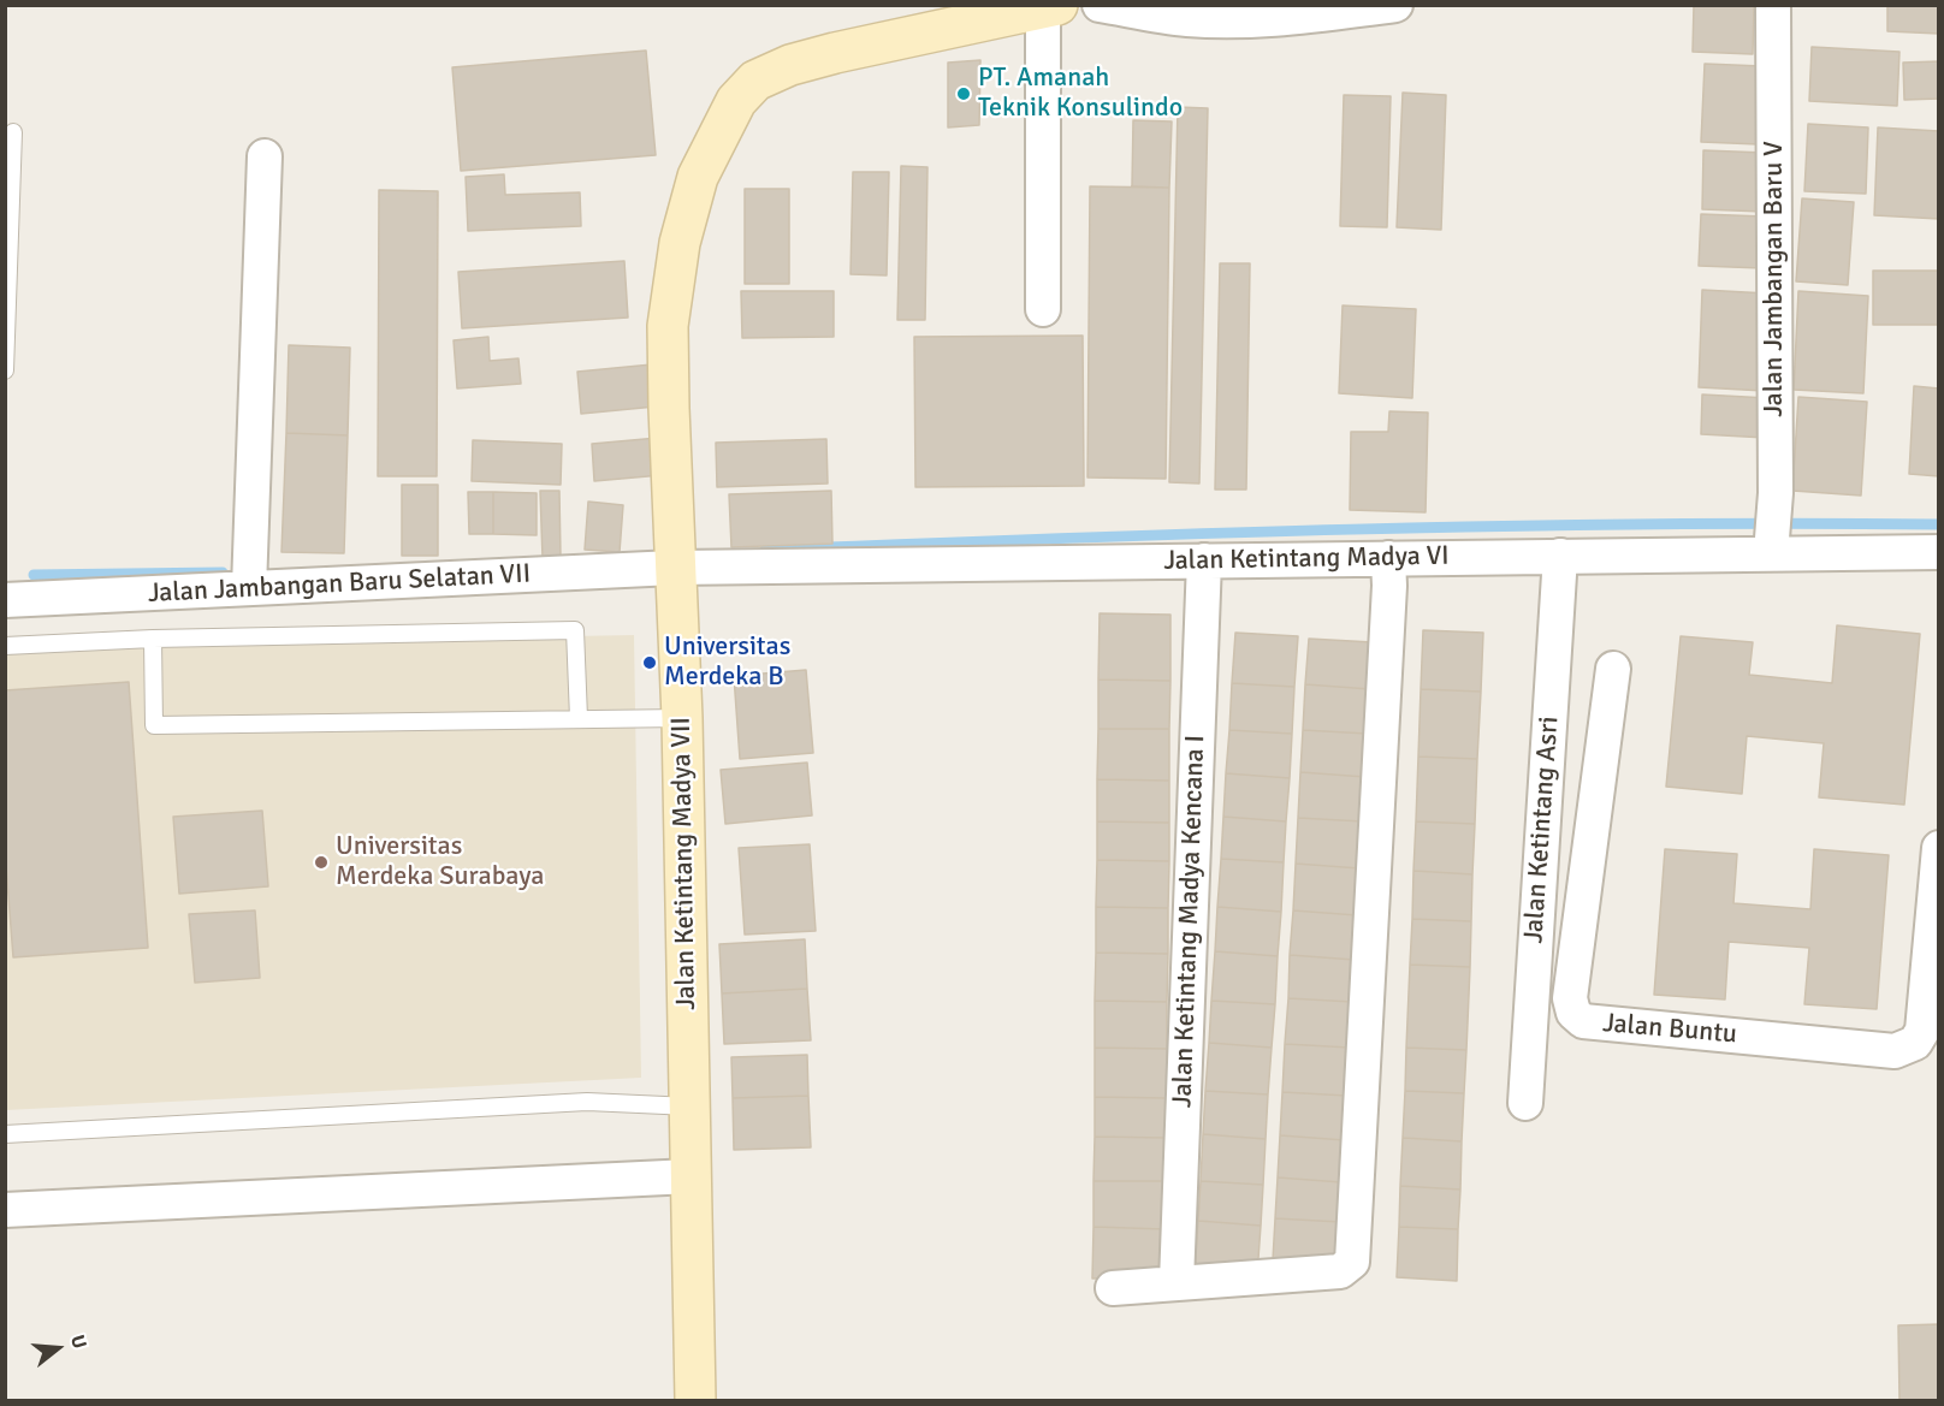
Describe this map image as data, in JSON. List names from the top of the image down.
{
  "streets": {
    "street": [
      "Jalan Jambangan Baru V",
      "Jalan Ketintang Madya VI",
      "Jalan Jambangan Baru Selatan VII",
      "Jalan Ketintang Asri",
      "Jalan Ketintang Madya VII",
      "Jalan Ketintang Madya Kencana I",
      "Jalan Buntu"
    ]
  },
  "crossings": [
    ["Jalan Jambangan Baru V", "Jalan Ketintang Madya VI"],
    ["Jalan Ketintang Madya VI", "Jalan Jambangan Baru Selatan VII"],
    ["Jalan Ketintang Madya VI", "Jalan Ketintang Asri"],
    ["Jalan Ketintang Madya VI", "Jalan Ketintang Madya VII"],
    ["Jalan Ketintang Madya VI", "Jalan Ketintang Madya Kencana I"],
    ["Jalan Jambangan Baru Selatan VII", "Jalan Ketintang Madya VII"]
  ],
  "places": ["PT. Amanah Teknik Konsulindo", "Universitas Merdeka B", "Universitas Merdeka Surabaya"],
  "north": "right"
}
